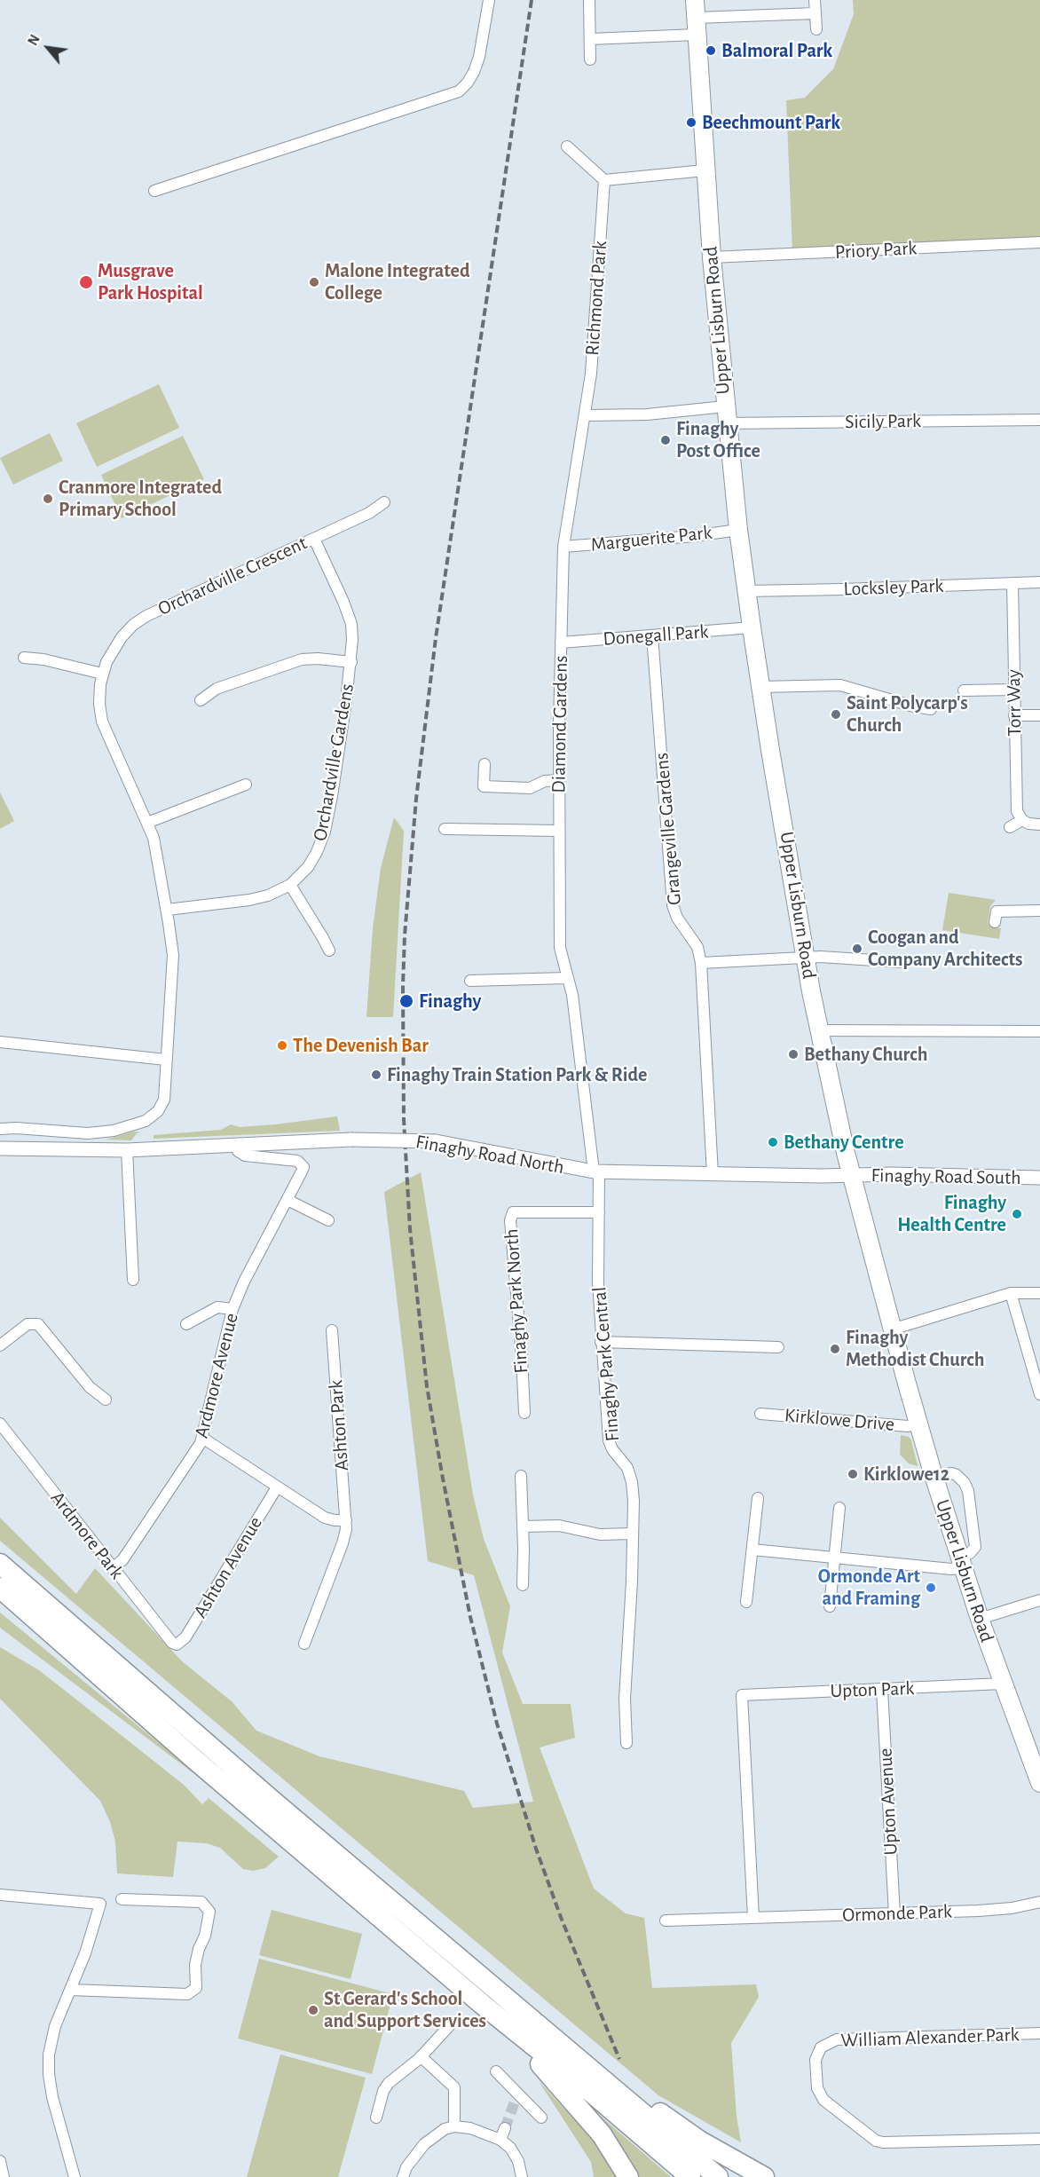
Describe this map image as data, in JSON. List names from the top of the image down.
{
  "streets": {
    "main road": ["Upper Lisburn Road"],
    "street": [
      "Priory Park",
      "Richmond Park",
      "Sicily Park",
      "Marguerite Park",
      "Orchardville Crescent",
      "Locksley Park",
      "Donegall Park",
      "Torr Way",
      "Diamond Gardens",
      "Orchardville Gardens",
      "Grangeville Gardens",
      "Finaghy Road North",
      "Finaghy Road South",
      "Finaghy Park North",
      "Finaghy Park Central",
      "Ardmore Avenue",
      "Kirklowe Drive",
      "Ashton Park",
      "Ardmore Park",
      "Ashton Avenue",
      "Upton Park",
      "Upton Avenue",
      "Ormonde Park",
      "William Alexander Park"
    ]
  },
  "crossings": [
    ["Priory Park", "Upper Lisburn Road"],
    ["Richmond Park", "Diamond Gardens"],
    ["Upper Lisburn Road", "Sicily Park"],
    ["Upper Lisburn Road", "Marguerite Park"],
    ["Upper Lisburn Road", "Locksley Park"],
    ["Upper Lisburn Road", "Donegall Park"],
    ["Upper Lisburn Road", "Finaghy Road North"],
    ["Upper Lisburn Road", "Finaghy Road South"],
    ["Upper Lisburn Road", "Kirklowe Drive"],
    ["Upper Lisburn Road", "Upton Park"],
    ["Marguerite Park", "Diamond Gardens"],
    ["Orchardville Crescent", "Orchardville Gardens"],
    ["Locksley Park", "Torr Way"],
    ["Donegall Park", "Diamond Gardens"],
    ["Donegall Park", "Grangeville Gardens"],
    ["Diamond Gardens", "Finaghy Road North"],
    ["Diamond Gardens", "Finaghy Park Central"],
    ["Grangeville Gardens", "Finaghy Road North"],
    ["Finaghy Road North", "Finaghy Road South"],
    ["Finaghy Road North", "Finaghy Park Central"],
    ["Finaghy Road North", "Ardmore Avenue"],
    ["Finaghy Park North", "Finaghy Park Central"],
    ["Ardmore Avenue", "Ardmore Park"],
    ["Ardmore Park", "Ashton Avenue"],
    ["Upton Park", "Upton Avenue"],
    ["Upton Park", "Ormonde Park"],
    ["Upton Avenue", "Ormonde Park"]
  ],
  "places": [
    "Balmoral Park",
    "Beechmount Park",
    "Musgrave Park Hospital",
    "Malone Integrated College",
    "Finaghy Post Office",
    "Cranmore Integrated Primary School",
    "Saint Polycarp's Church",
    "Coogan and Company Architects",
    "Finaghy",
    "The Devenish Bar",
    "Bethany Church",
    "Finaghy Train Station Park & Ride",
    "Bethany Centre",
    "Finaghy Health Centre",
    "Finaghy Methodist Church",
    "Kirklowe12",
    "Ormonde Art and Framing",
    "St Gerard's School and Support Services"
  ],
  "north": "top left"
}
